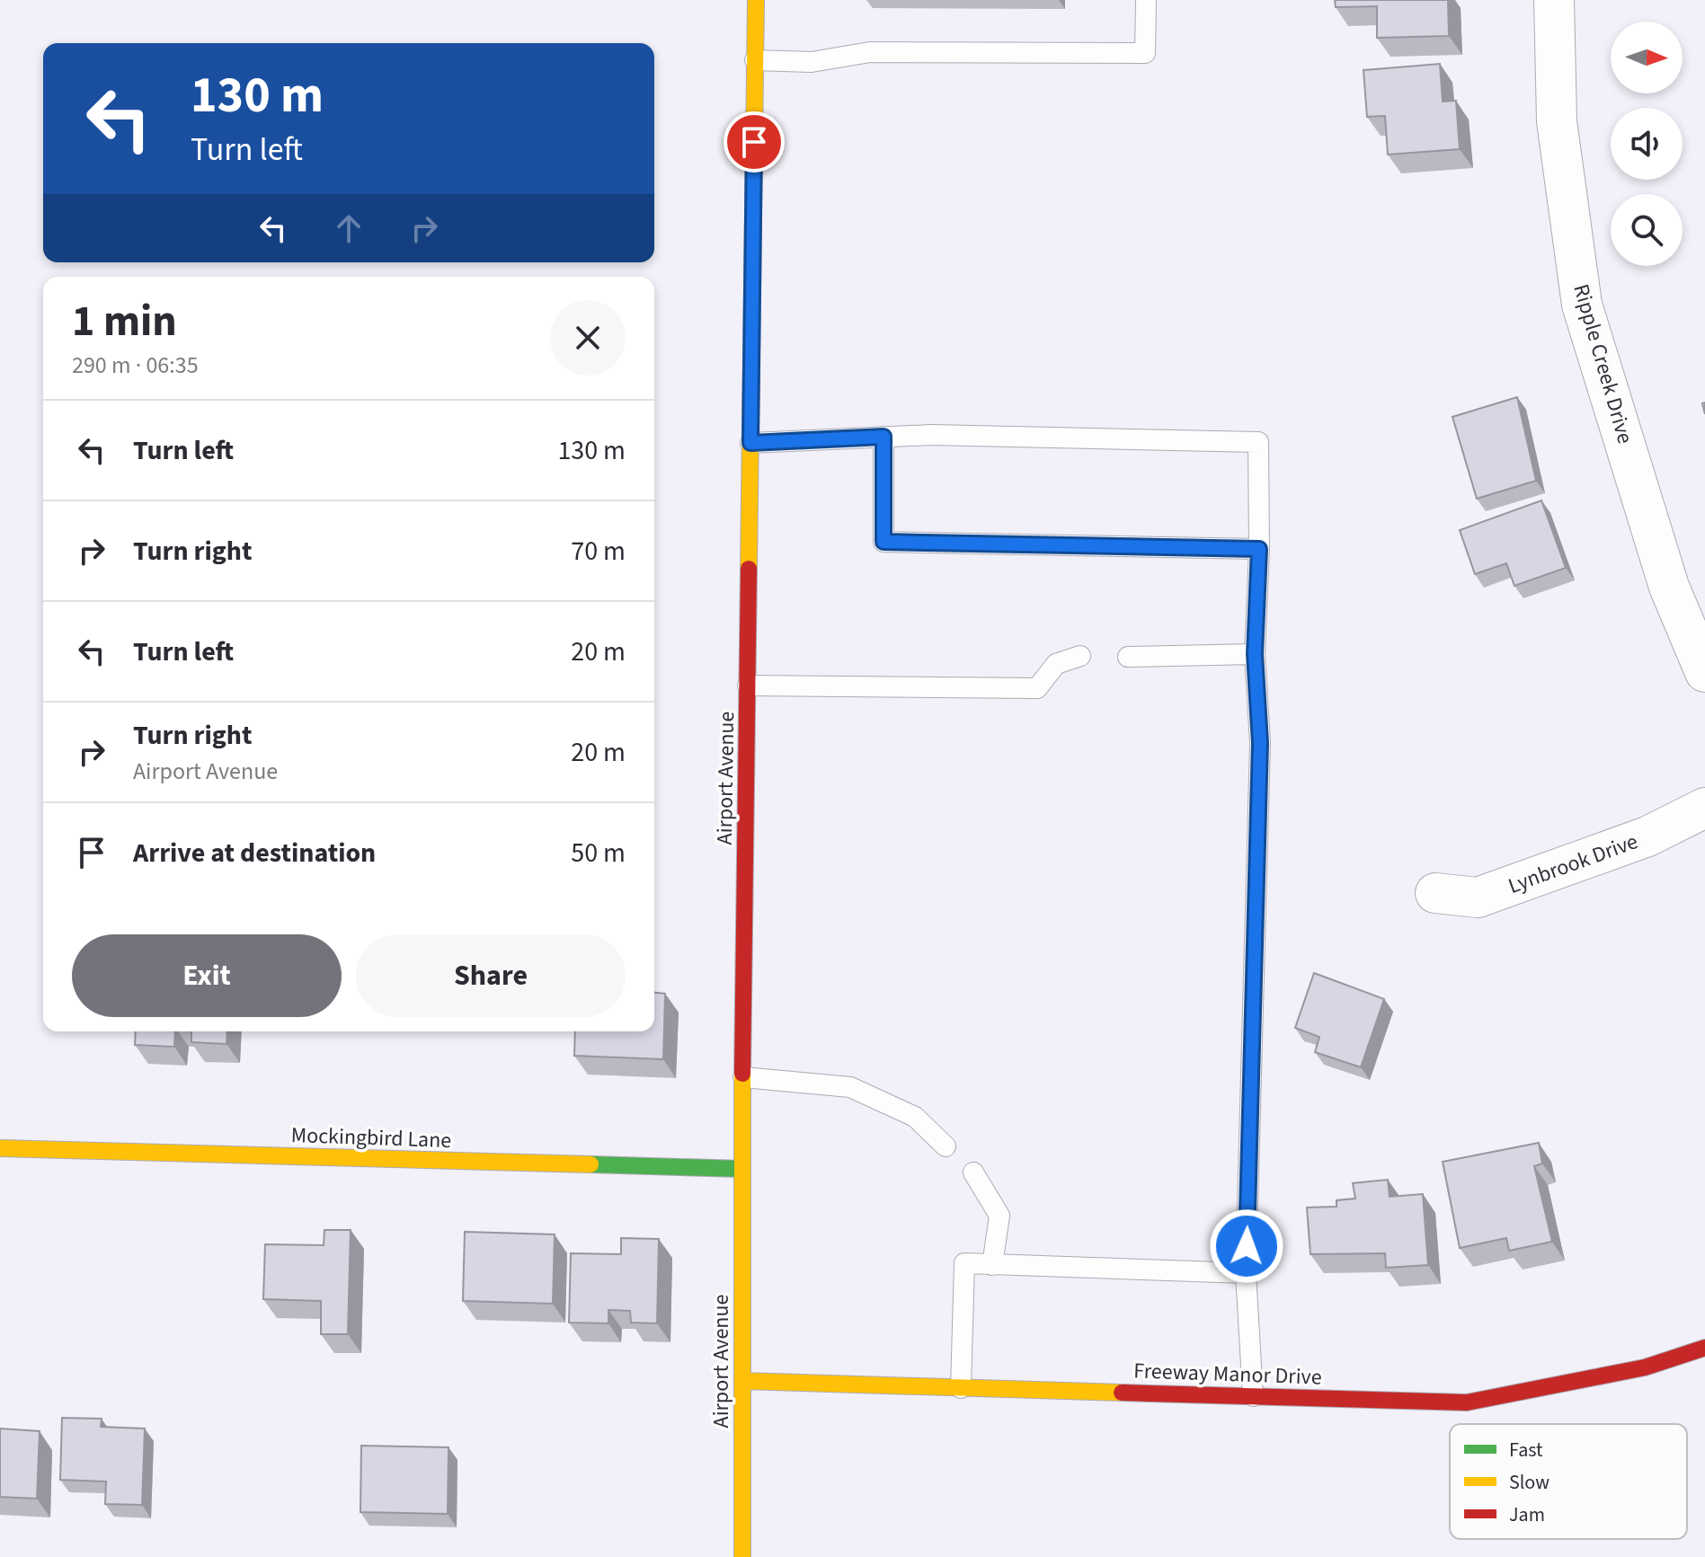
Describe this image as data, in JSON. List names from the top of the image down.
{
  "streets": {
    "street": [
      "Ripple Creek Drive",
      "Airport Avenue",
      "Lynbrook Drive",
      "Mockingbird Lane",
      "Freeway Manor Drive"
    ]
  },
  "crossings": [
    ["Airport Avenue", "Mockingbird Lane"],
    ["Airport Avenue", "Freeway Manor Drive"]
  ],
  "legend": ["Fast", "Slow", "Jam"],
  "north": "right",
  "page": {
    "turn": ["130 m", "Turn left"],
    "heading": ["1 min", "290 m · 06:35"],
    "list": [
      {
        "name": "Turn left",
        "value": "130 m"
      },
      {
        "name": "Turn right",
        "value": "70 m"
      },
      {
        "name": "Turn left",
        "value": "20 m"
      },
      {
        "name": "Turn right",
        "note": "Airport Avenue",
        "value": "20 m"
      },
      {
        "name": "Arrive at destination",
        "value": "50 m"
      }
    ],
    "buttons": ["Exit", "Share"]
  }
}
